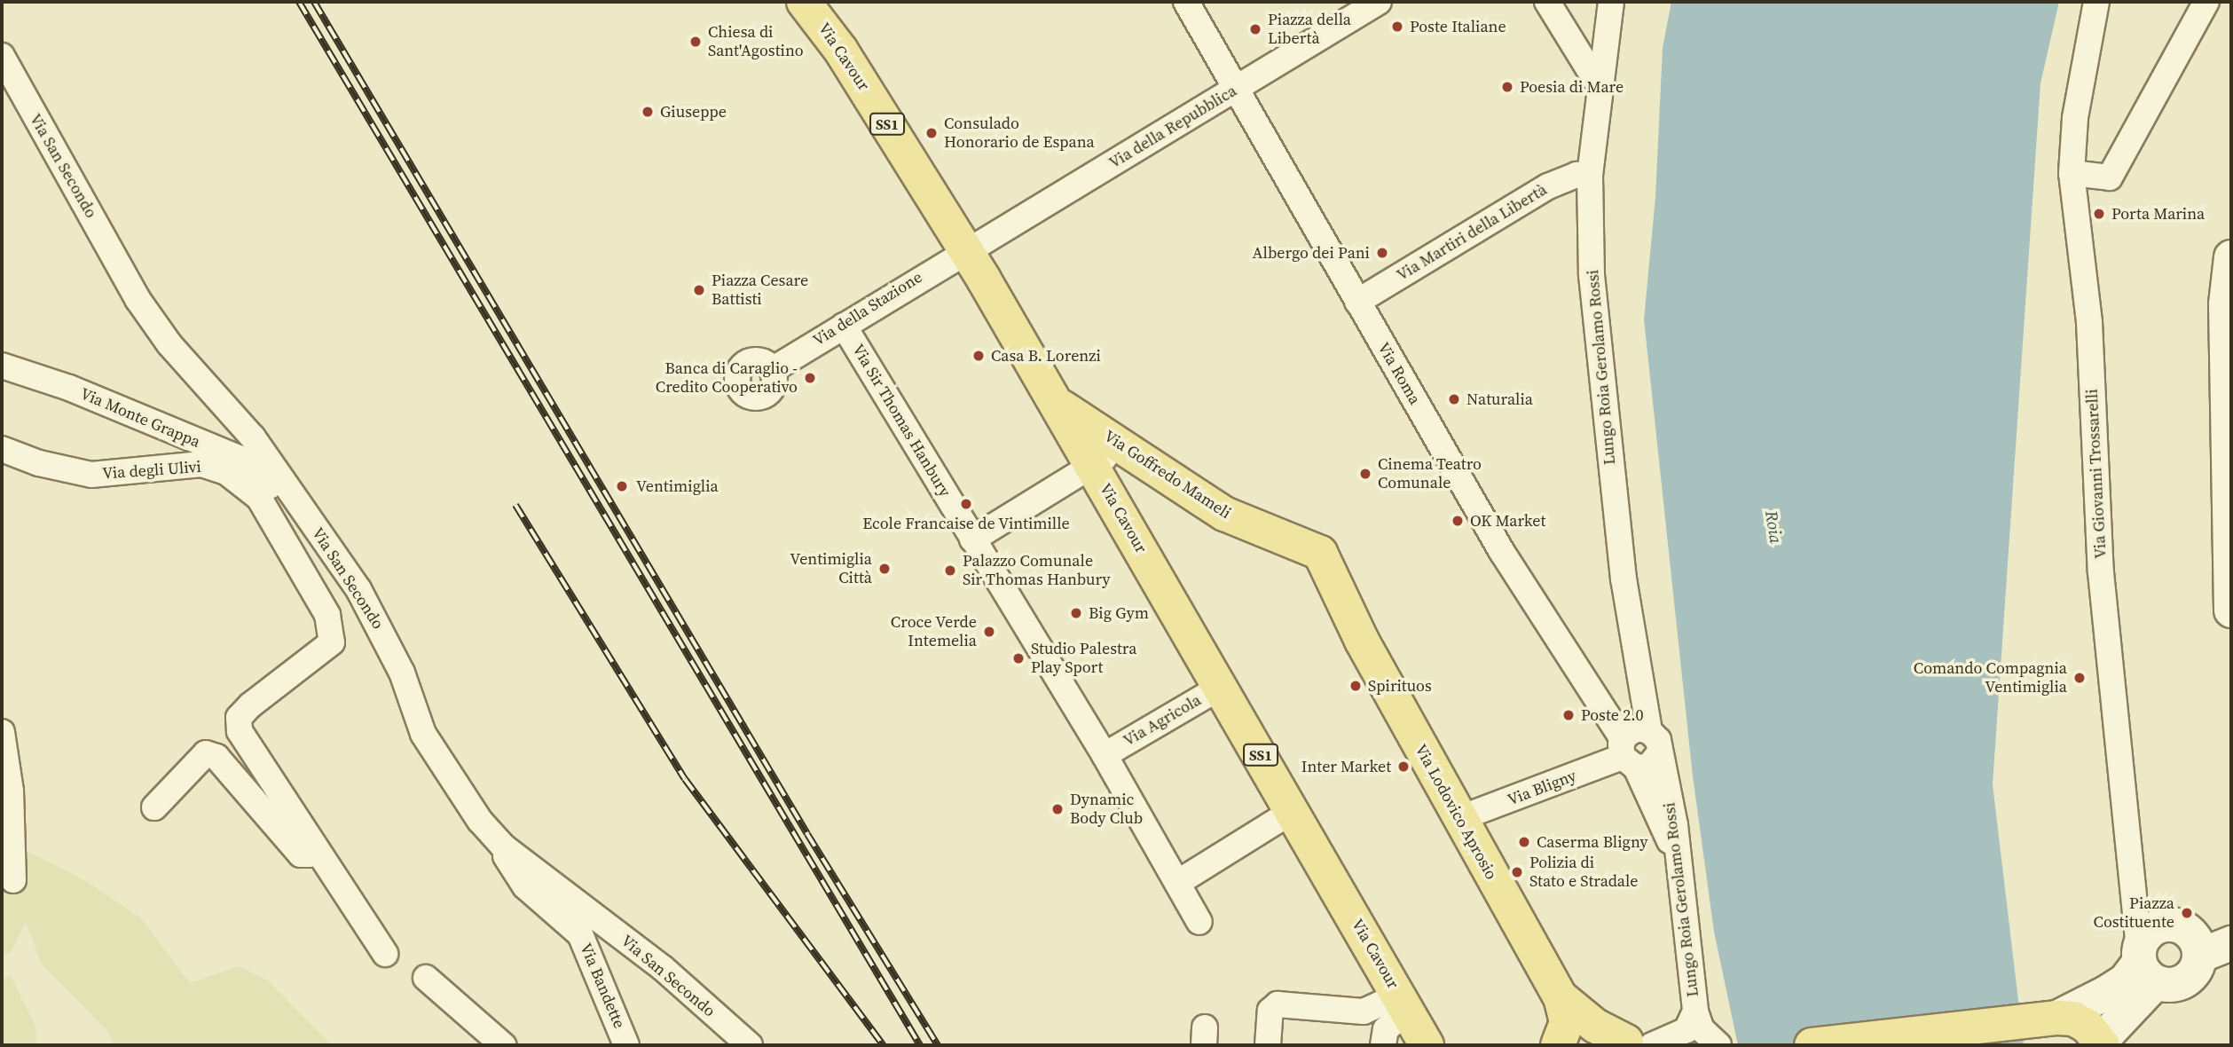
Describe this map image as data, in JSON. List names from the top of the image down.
{
  "streets": {
    "main road": [
      "Via Cavour",
      "SS1",
      "Via Goffredo Mameli",
      "Via Lodovico Aprosio"
    ],
    "street": [
      "Via della Repubblica",
      "Via San Secondo",
      "Via Martiri della Libertà",
      "Via della Stazione",
      "Lungo Roia Gerolamo Rossi",
      "Via Roma",
      "Via Monte Grappa",
      "Via Sir Thomas Hanbury",
      "Via degli Ulivi",
      "Via Giovanni Trossarelli",
      "Via Agricola",
      "Via Bligny",
      "Via Bandette"
    ]
  },
  "crossings": [
    ["Via Cavour", "Via della Repubblica"],
    ["Via Cavour", "Via della Stazione"],
    ["Via Cavour", "Via Goffredo Mameli"],
    ["Via Cavour", "Via Agricola"],
    ["Via della Repubblica", "Via della Stazione"],
    ["Via della Repubblica", "Via Roma"],
    ["Via San Secondo", "Via Monte Grappa"],
    ["Via San Secondo", "Via degli Ulivi"],
    ["Via San Secondo", "Via Bandette"],
    ["Via Martiri della Libertà", "Lungo Roia Gerolamo Rossi"],
    ["Via Martiri della Libertà", "Via Roma"],
    ["Via della Stazione", "Via Sir Thomas Hanbury"],
    ["Lungo Roia Gerolamo Rossi", "Via Roma"],
    ["Via Roma", "Via Bligny"],
    ["Via Monte Grappa", "Via degli Ulivi"],
    ["Via Sir Thomas Hanbury", "Via Agricola"],
    ["Via Goffredo Mameli", "Via Lodovico Aprosio"],
    ["Via Bligny", "Via Lodovico Aprosio"]
  ],
  "water": ["Roia"],
  "places": [
    "Poste Italiane",
    "Piazza della Libertà",
    "Chiesa di Sant'Agostino",
    "Poesia di Mare",
    "Giuseppe",
    "Consulado Honorario de Espana",
    "Porta Marina",
    "Albergo dei Pani",
    "Piazza Cesare Battisti",
    "Casa B. Lorenzi",
    "Banca di Caraglio - Credito Cooperativo",
    "Naturalia",
    "Cinema Teatro Comunale",
    "Ventimiglia",
    "Ecole Francaise de Vintimille",
    "OK Market",
    "Ventimiglia Città",
    "Palazzo Comunale Sir Thomas Hanbury",
    "Big Gym",
    "Croce Verde Intemelia",
    "Studio Palestra Play Sport",
    "Comando Compagnia Ventimiglia",
    "Spirituos",
    "Poste 2.0",
    "Inter Market",
    "Dynamic Body Club",
    "Caserma Bligny",
    "Polizia di Stato e Stradale",
    "Piazza Costituente"
  ]
}
